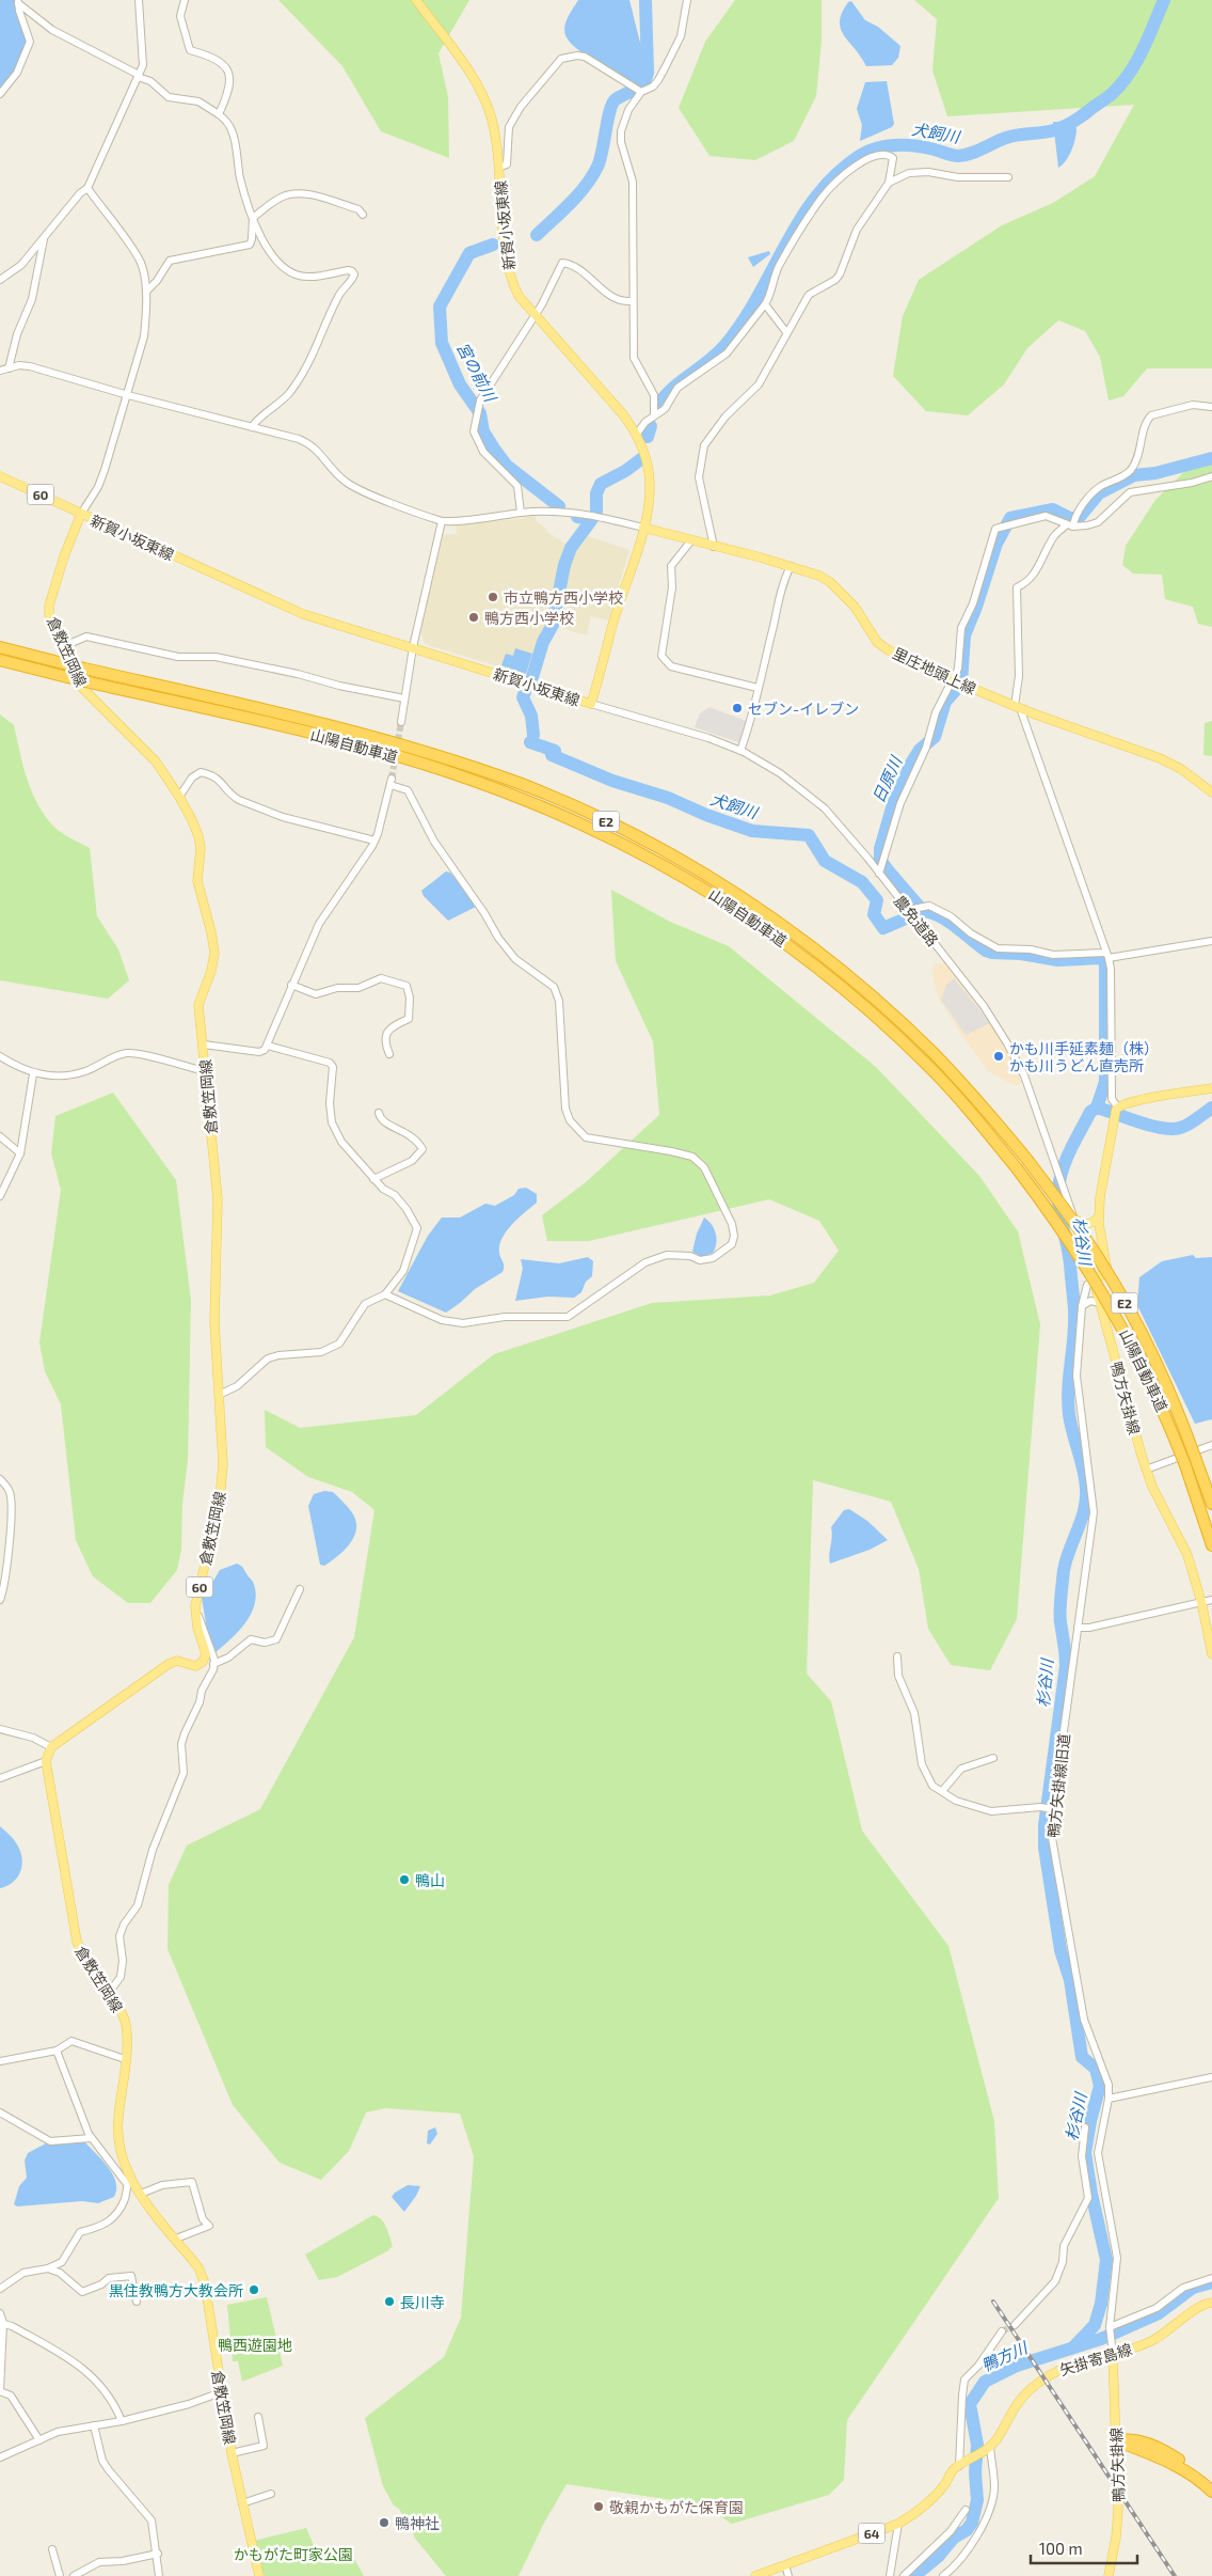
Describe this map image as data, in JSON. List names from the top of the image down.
{
  "streets": {
    "highway": ["山陽自動車道", "E2"],
    "main road": [
      "新賀小坂東線",
      "60",
      "倉敷笠岡線",
      "里庄地頭上線",
      "鴨方矢掛線",
      "矢掛寄島線",
      "64"
    ],
    "street": ["農免道路", "鴨方矢掛線旧道"]
  },
  "crossings": [
    ["新賀小坂東線", "60"],
    ["新賀小坂東線", "倉敷笠岡線"],
    ["新賀小坂東線", "里庄地頭上線"],
    ["新賀小坂東線", "農免道路"],
    ["60", "倉敷笠岡線"],
    ["農免道路", "鴨方矢掛線"],
    ["農免道路", "鴨方矢掛線旧道"],
    ["鴨方矢掛線", "鴨方矢掛線旧道"],
    ["鴨方矢掛線", "矢掛寄島線"],
    ["鴨方矢掛線旧道", "矢掛寄島線"]
  ],
  "water": [
    "犬飼川",
    "宮の前川",
    "日原川",
    "杉谷川",
    "鴨方川"
  ],
  "parks": ["鴨西遊園地", "かもがた町家公園"],
  "places": [
    "市立鴨方西小学校",
    "鴨方西小学校",
    "セブン-イレブン",
    "かも川手延素麺（株） かも川うどん直売所",
    "鴨山",
    "黒住教鴨方大教会所",
    "長川寺",
    "敬親かもがた保育園",
    "鴨神社"
  ],
  "scale_bar": "100 m"
}
